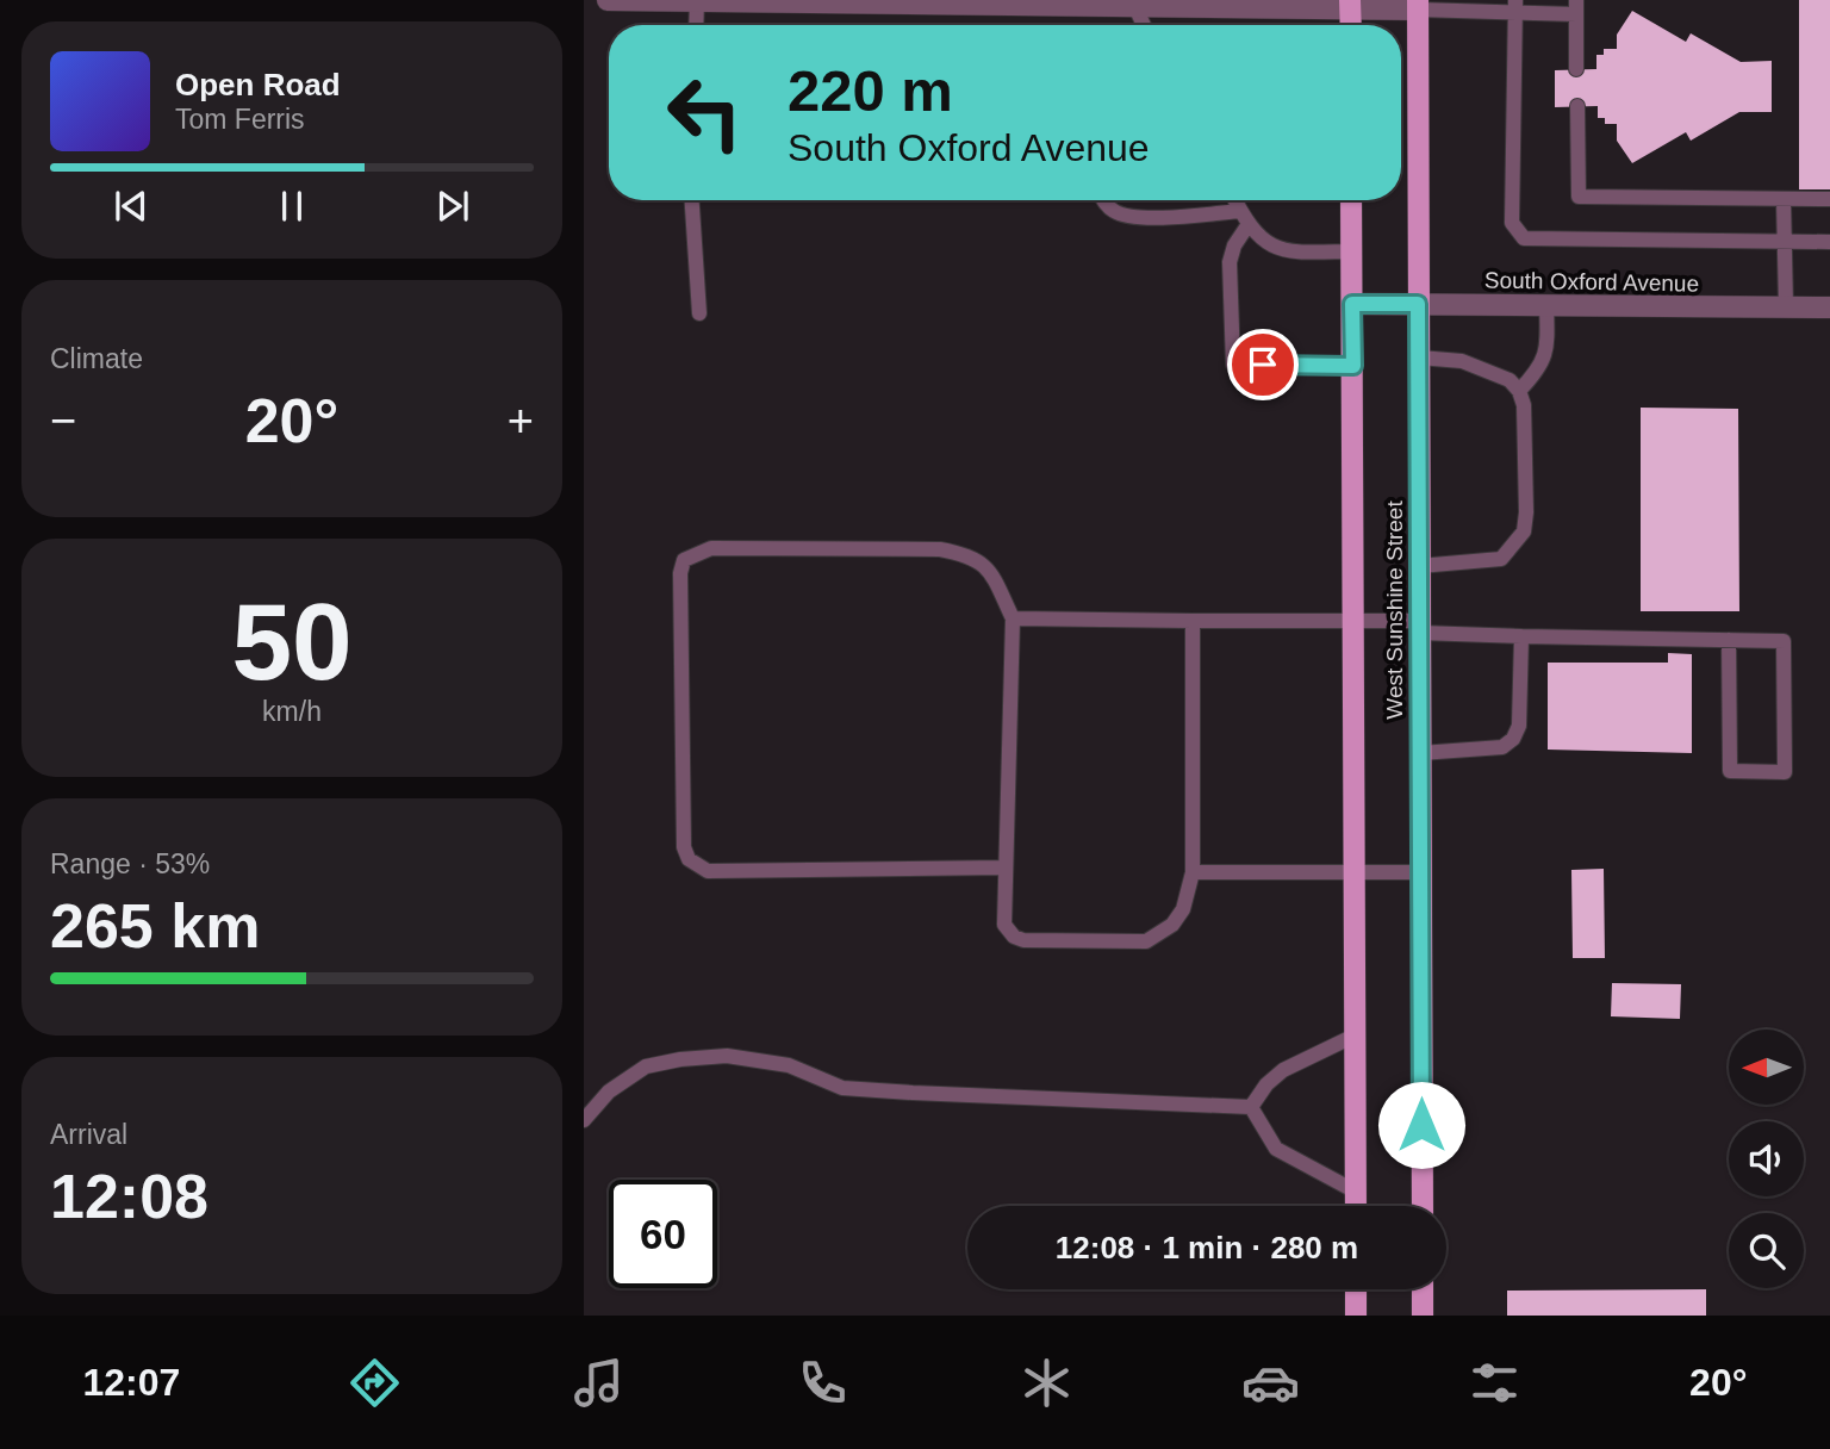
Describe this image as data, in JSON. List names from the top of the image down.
{
  "streets": {
    "main road": ["West Sunshine Street"],
    "street": ["South Oxford Avenue"]
  },
  "crossings": [
    ["South Oxford Avenue", "West Sunshine Street"]
  ],
  "north": "left",
  "page": {
    "turn": ["220 m", "South Oxford Avenue"],
    "song": ["Open Road", "Tom Ferris"],
    "tile": [
      "Climate",
      ["50", "km/h"],
      ["Range · 53%", "265 km"],
      ["Arrival", "12:08"]
    ],
    "heat": ["−", "20°", "+"],
    "limit": "60",
    "trip": "12:08 · 1 min · 280 m",
    "tabs": ["12:07", "20°"]
  }
}
